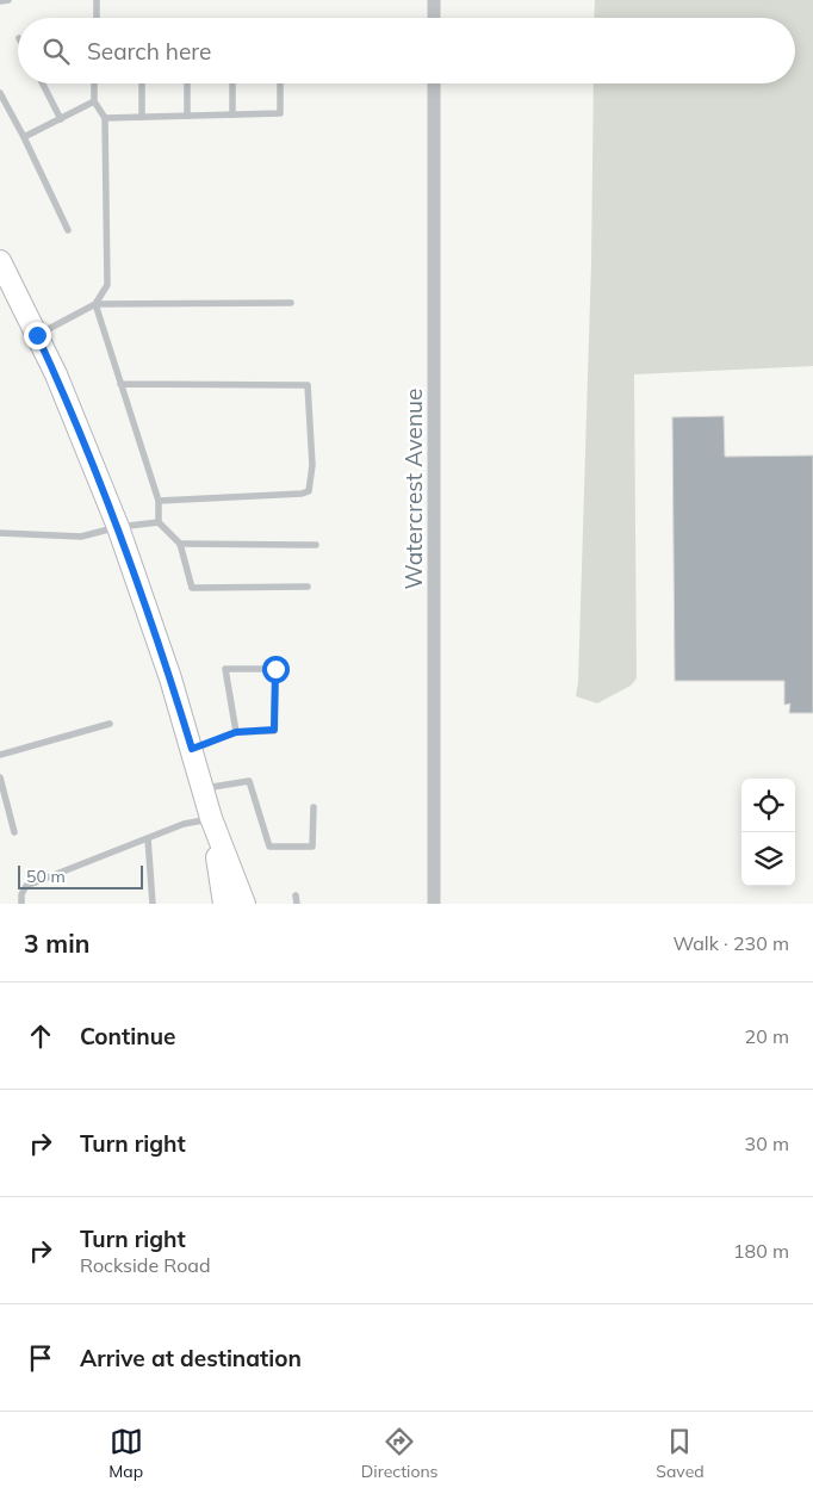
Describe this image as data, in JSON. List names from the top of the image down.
{
  "streets": {
    "street": ["Watercrest Avenue"]
  },
  "scale_bar": "50 m",
  "page": {
    "search": "Search here",
    "scale": "50 m",
    "heading": ["3 min", "Walk · 230 m"],
    "list": [
      ["Continue", "20 m"],
      ["Turn right", "30 m"],
      ["Turn right", "Rockside Road", "180 m"],
      "Arrive at destination"
    ],
    "nav": ["Map", "Directions", "Saved"]
  }
}
